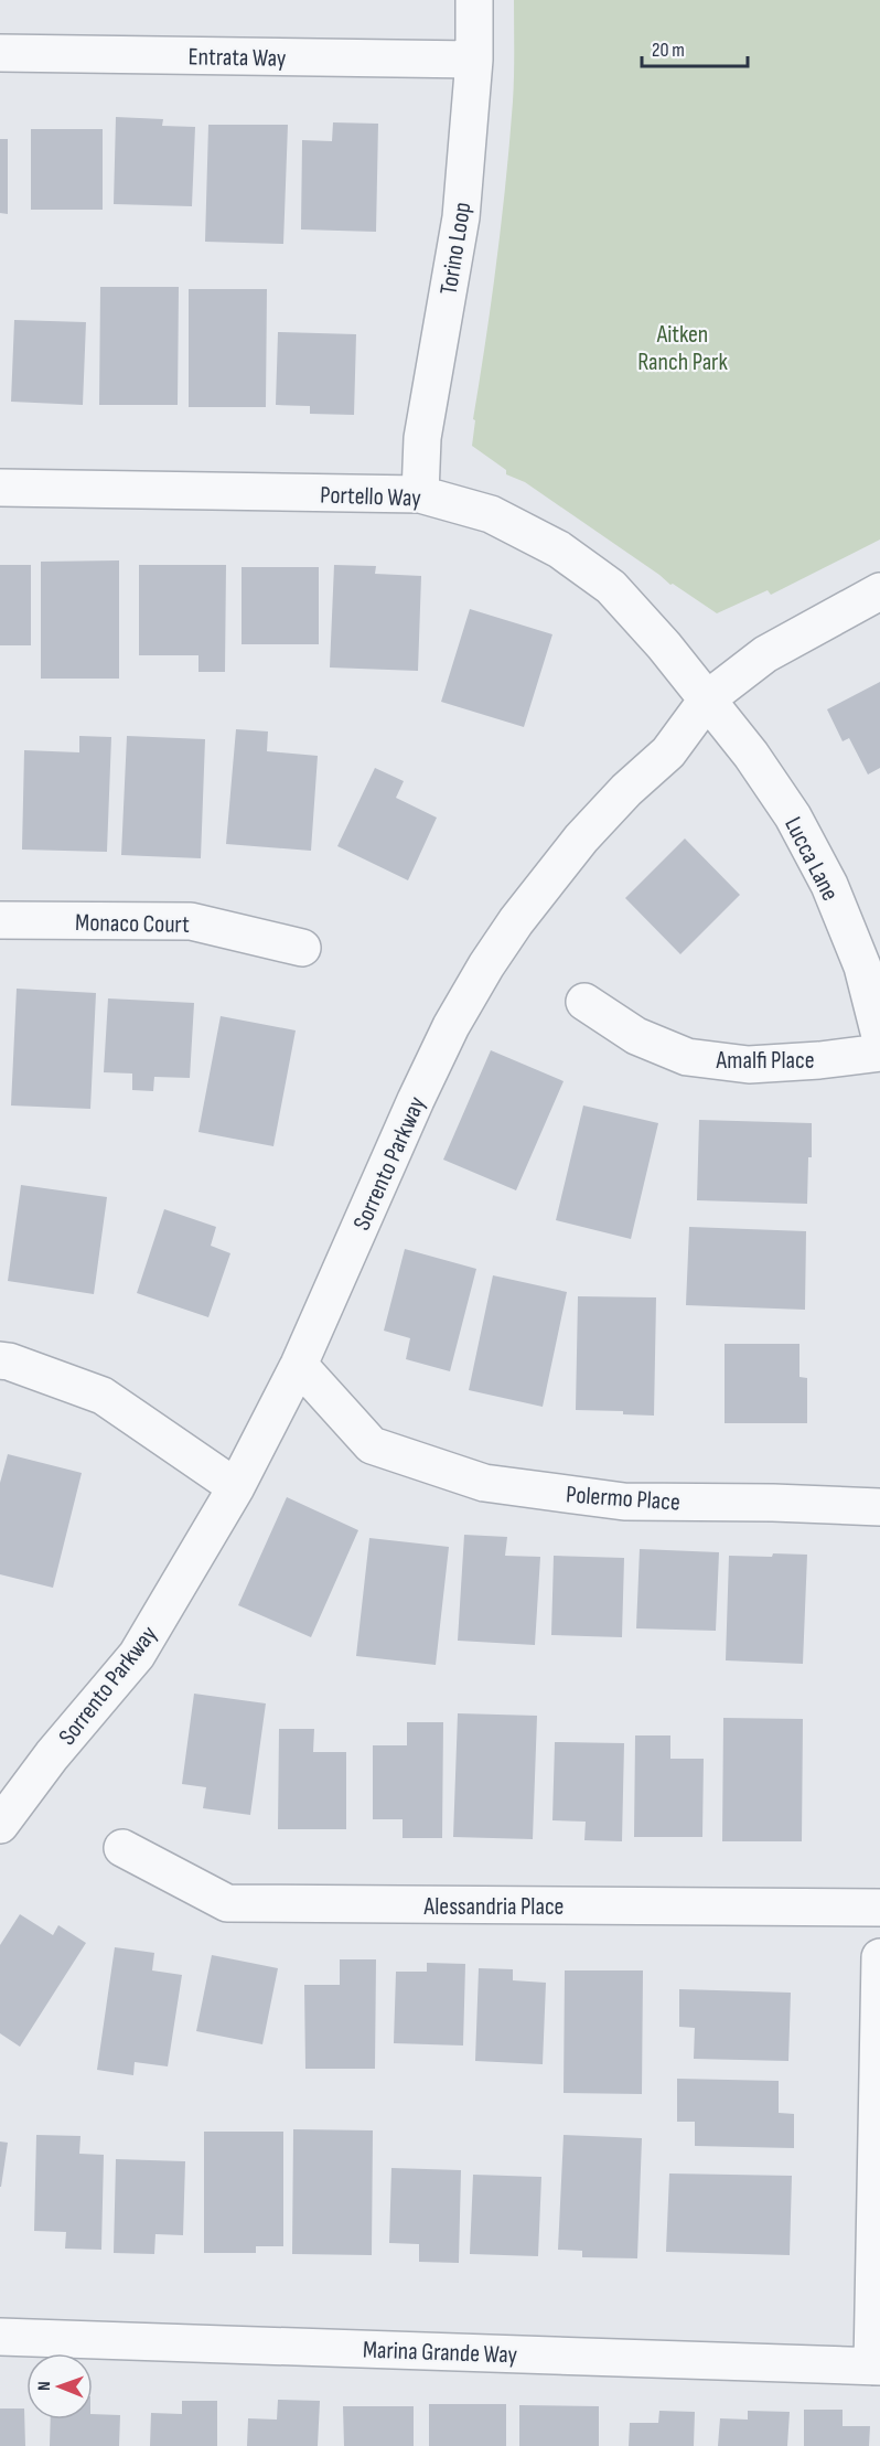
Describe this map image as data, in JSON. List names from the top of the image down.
{
  "streets": {
    "street": [
      "Entrata Way",
      "Torino Loop",
      "Portello Way",
      "Lucca Lane",
      "Monaco Court",
      "Amalfi Place",
      "Sorrento Parkway",
      "Polermo Place",
      "Alessandria Place",
      "Marina Grande Way"
    ]
  },
  "crossings": [
    ["Entrata Way", "Torino Loop"],
    ["Torino Loop", "Portello Way"],
    ["Portello Way", "Lucca Lane"],
    ["Portello Way", "Sorrento Parkway"],
    ["Lucca Lane", "Sorrento Parkway"],
    ["Sorrento Parkway", "Polermo Place"]
  ],
  "parks": ["Aitken Ranch Park"],
  "scale_bar": "20 m",
  "north": "left"
}
